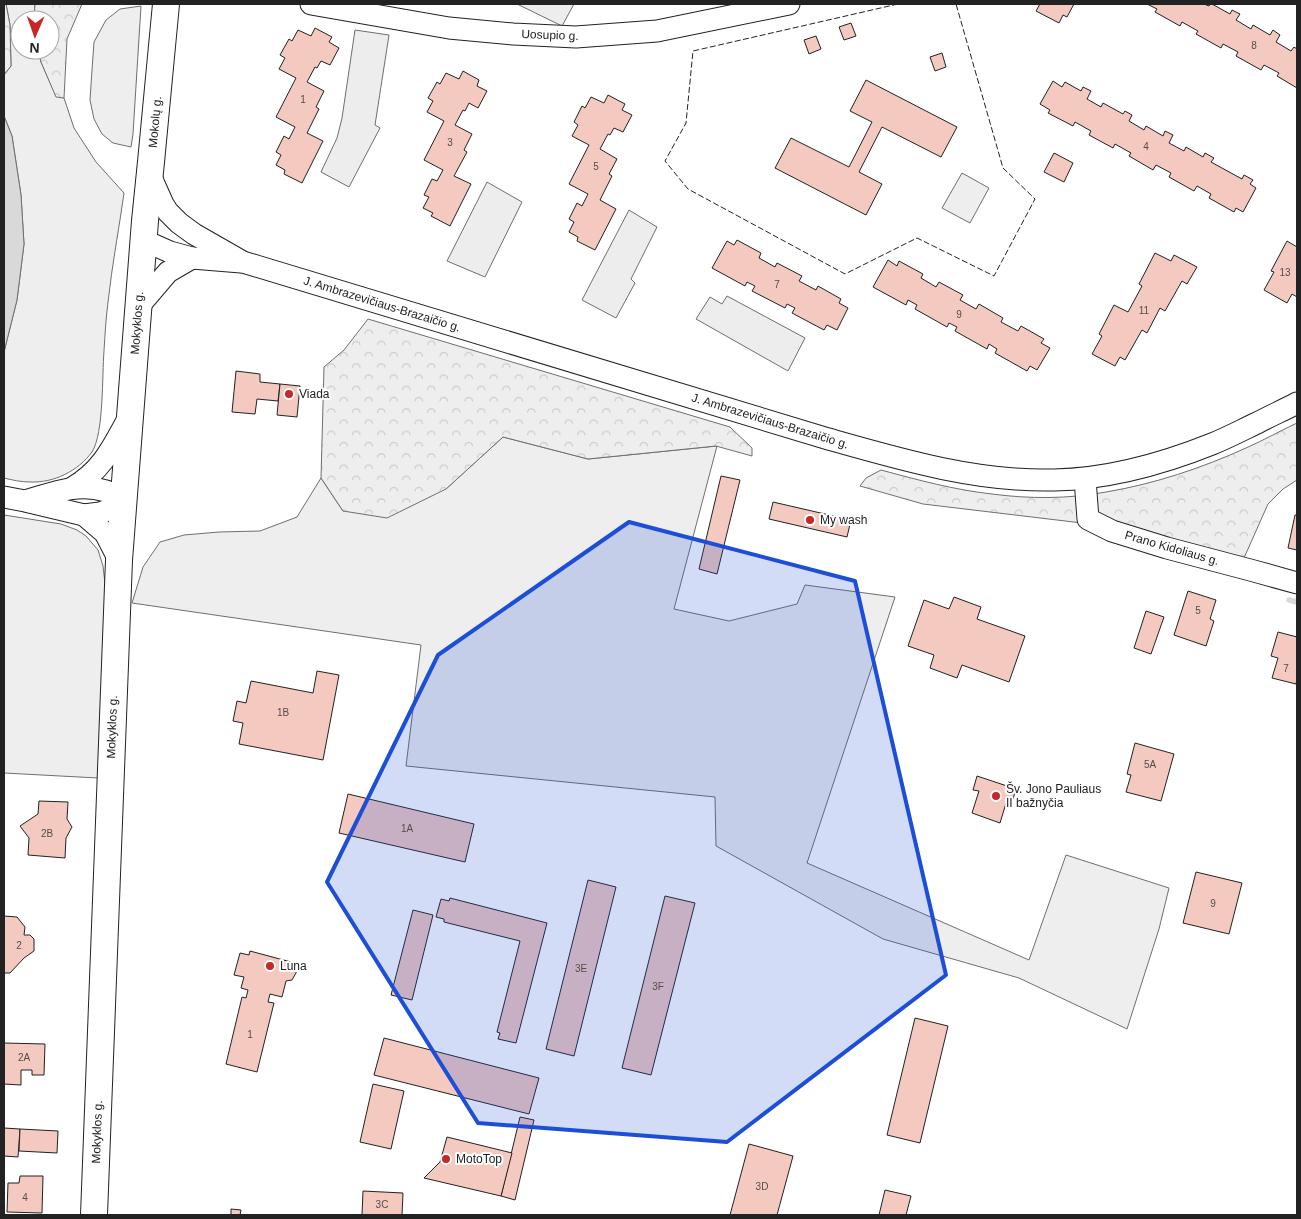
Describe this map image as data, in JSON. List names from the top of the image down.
{
  "streets": {
    "main road": ["Mokolų g.", "Mokyklos g."],
    "street": ["Uosupio g.", "J. Ambrazevičiaus-Brazaičio g.", "Prano Kidoliaus g."]
  },
  "crossings": [
    ["Mokolų g.", "J. Ambrazevičiaus-Brazaičio g."],
    ["Mokolų g.", "Mokyklos g."],
    ["J. Ambrazevičiaus-Brazaičio g.", "Mokyklos g."],
    ["J. Ambrazevičiaus-Brazaičio g.", "Prano Kidoliaus g."]
  ],
  "places": [
    "Viada",
    "My wash",
    "Šv. Jono Pauliaus II bažnyčia",
    "Luna",
    "MotoTop"
  ],
  "house_numbers": [
    "8",
    "1",
    "3",
    "4",
    "5",
    "13",
    "7",
    "11",
    "9",
    "5",
    "7",
    "1B",
    "5A",
    "1A",
    "2B",
    "9",
    "2",
    "3E",
    "3F",
    "1",
    "2A",
    "3D",
    "4",
    "3C"
  ],
  "north": "bottom"
}
